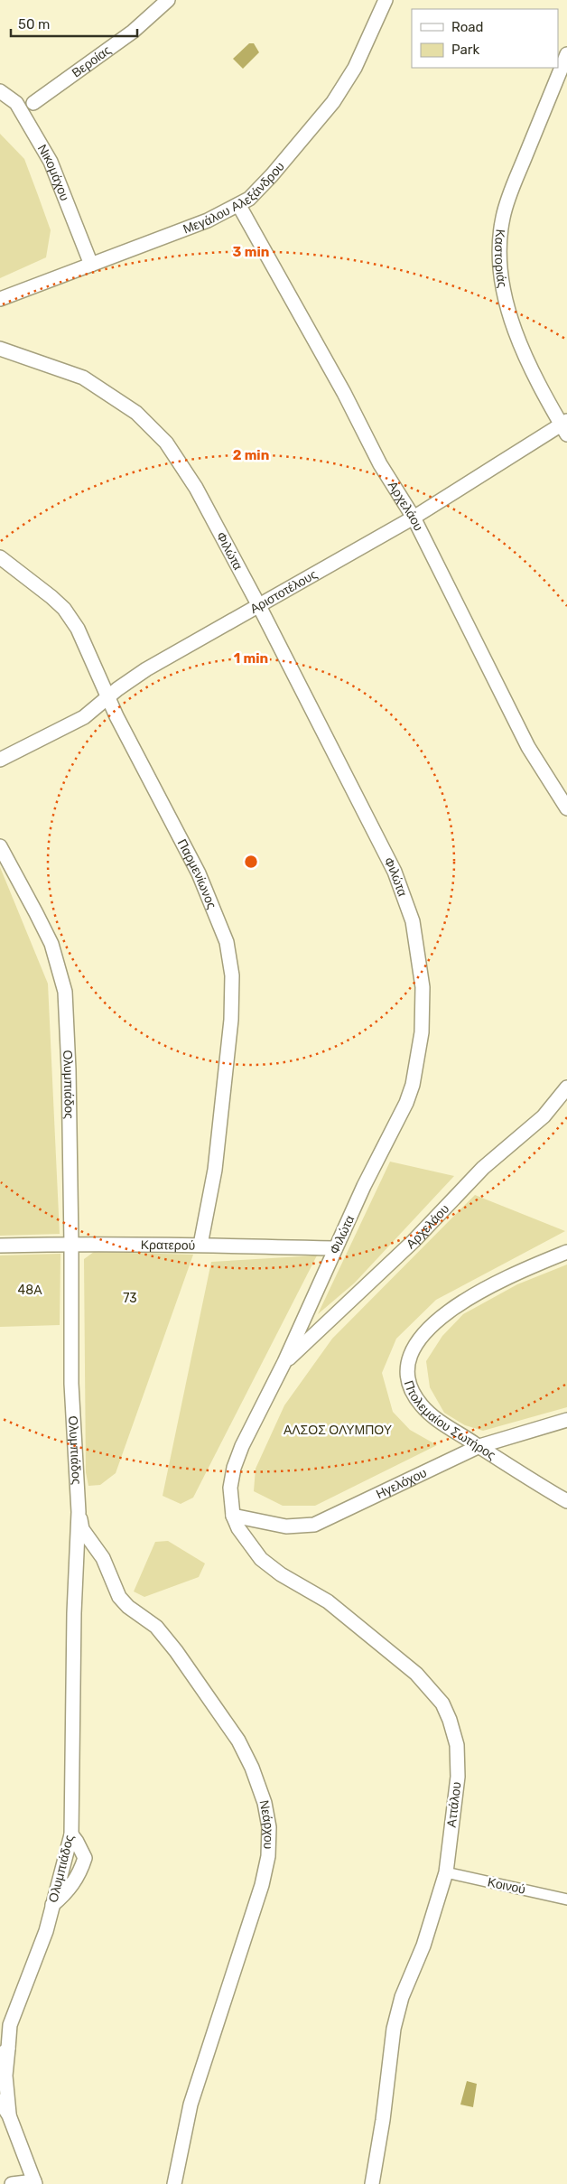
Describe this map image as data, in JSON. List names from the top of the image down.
{
  "streets": {
    "street": [
      "Βεροίας",
      "Νικομάχου",
      "Μεγάλου Αλεξάνδρου",
      "Καστοριάς",
      "Αρχελάου",
      "Φιλώτα",
      "Αριστοτέλους",
      "Παρμενίωνος",
      "Ολυμπιάδος",
      "Κρατερού",
      "Πτολεμαίου Σωτήρος",
      "Ηγελόχου",
      "Αττάλου",
      "Νεάρχου",
      "Κοινού"
    ]
  },
  "crossings": [
    ["Νικομάχου", "Μεγάλου Αλεξάνδρου"],
    ["Μεγάλου Αλεξάνδρου", "Αρχελάου"],
    ["Καστοριάς", "Αριστοτέλους"],
    ["Αρχελάου", "Φιλώτα"],
    ["Αρχελάου", "Αριστοτέλους"],
    ["Φιλώτα", "Αριστοτέλους"],
    ["Φιλώτα", "Κρατερού"],
    ["Φιλώτα", "Ηγελόχου"],
    ["Φιλώτα", "Αττάλου"],
    ["Αριστοτέλους", "Παρμενίωνος"],
    ["Παρμενίωνος", "Κρατερού"],
    ["Ολυμπιάδος", "Κρατερού"],
    ["Ολυμπιάδος", "Νεάρχου"],
    ["Πτολεμαίου Σωτήρος", "Ηγελόχου"],
    ["Ηγελόχου", "Αττάλου"],
    ["Αττάλου", "Κοινού"]
  ],
  "parks": ["48Α", "73", "ΑΛΣΟΣ ΟΛΥΜΠΟΥ"],
  "legend": ["Road", "Park"],
  "scale_bar": "50 m",
  "rings": ["3 min", "2 min", "1 min"]
}
